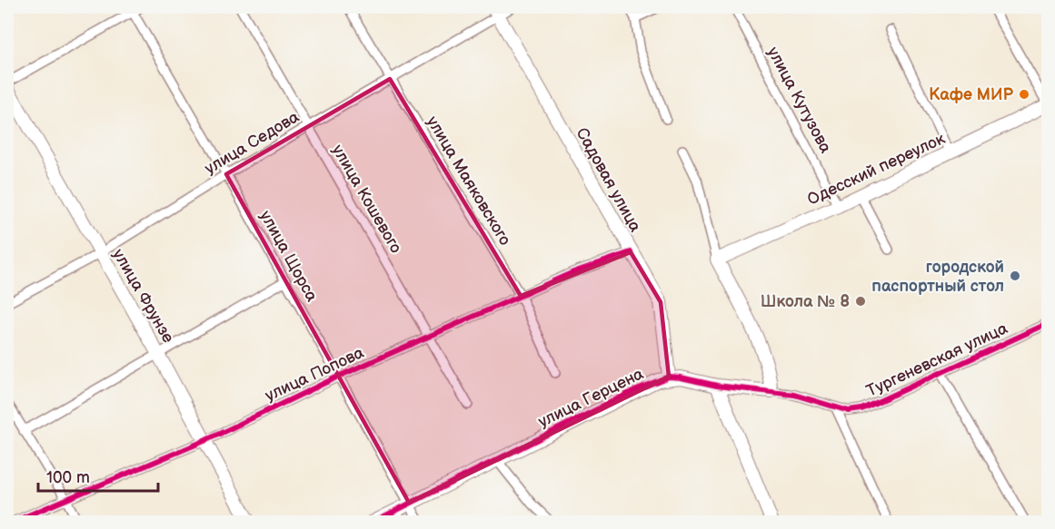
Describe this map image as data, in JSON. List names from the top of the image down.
{
  "streets": {
    "street": [
      "улица Кутузова",
      "улица Седова",
      "Одесский переулок",
      "Садовая улица",
      "улица Маяковского",
      "улица Кошевого",
      "улица Щорса",
      "улица Фрунзе",
      "Тургеневская улица",
      "улица Попова",
      "улица Герцена"
    ]
  },
  "crossings": [
    ["улица Кутузова", "Одесский переулок"],
    ["улица Седова", "Садовая улица"],
    ["улица Седова", "улица Маяковского"],
    ["улица Седова", "улица Кошевого"],
    ["улица Седова", "улица Щорса"],
    ["улица Седова", "улица Фрунзе"],
    ["Садовая улица", "улица Попова"],
    ["Садовая улица", "улица Герцена"],
    ["улица Маяковского", "улица Попова"],
    ["улица Кошевого", "улица Попова"],
    ["улица Щорса", "улица Попова"],
    ["улица Щорса", "улица Герцена"],
    ["улица Фрунзе", "улица Попова"],
    ["Тургеневская улица", "улица Герцена"]
  ],
  "places": ["Кафе МИР", "городской паспортный стол", "Школа № 8"],
  "scale_bar": "100 m"
}
